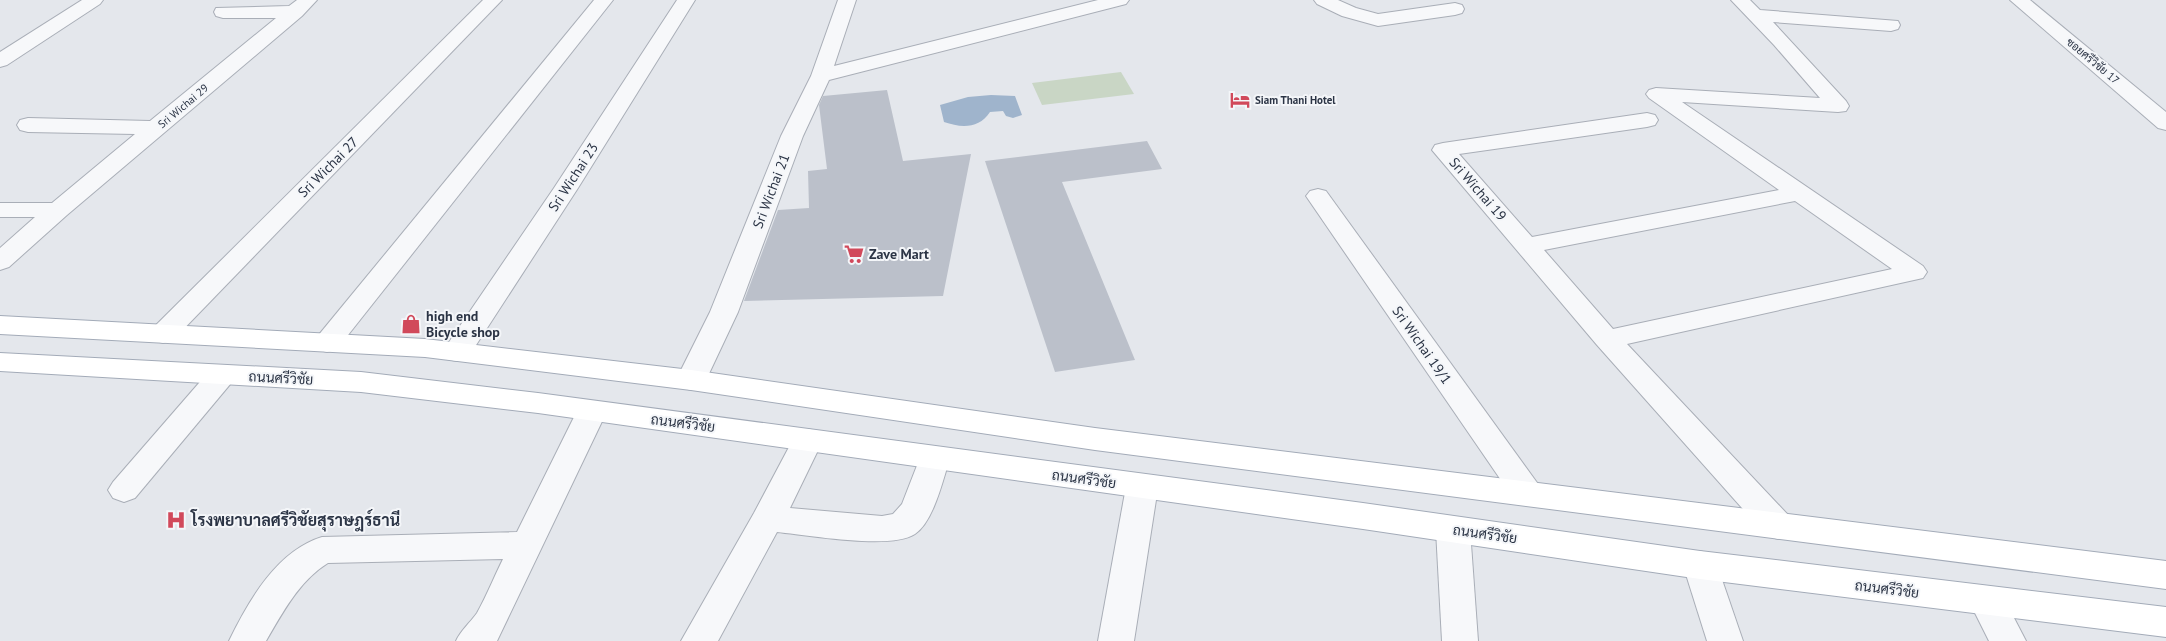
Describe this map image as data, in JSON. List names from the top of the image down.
{
  "streets": {
    "main road": ["ถนนศรีวิชัย"],
    "street": [
      "ซอยศรีวิชัย 17",
      "Sri Wichai 29",
      "Sri Wichai 27",
      "Sri Wichai 23",
      "Sri Wichai 19",
      "Sri Wichai 21",
      "Sri Wichai 19/1"
    ]
  },
  "places": {
    "hotel": ["Siam Thani Hotel"],
    "supermarket": ["Zave Mart"],
    "shop": ["high end Bicycle shop"],
    "hospital": ["โรงพยาบาลศรีวิชัยสุราษฎร์ธานี"]
  }
}
